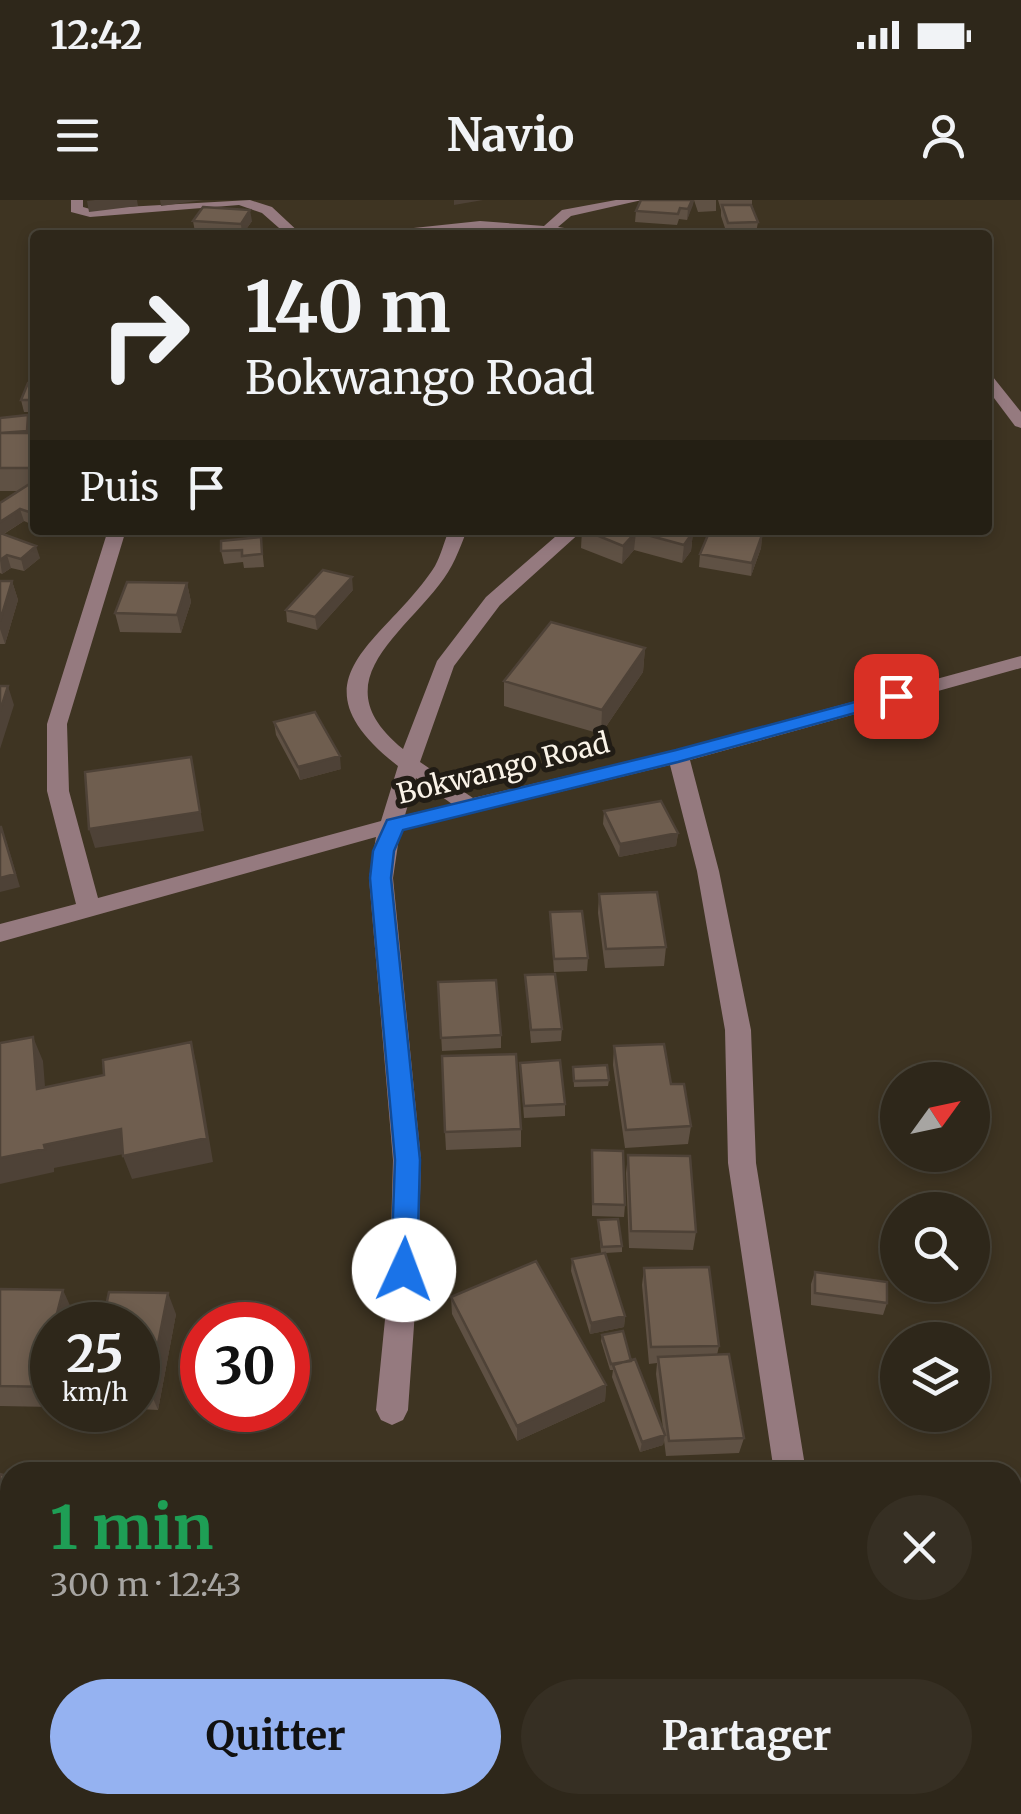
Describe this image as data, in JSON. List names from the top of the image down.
{
  "streets": {
    "street": ["Bokwango Road"]
  },
  "north": "top right",
  "page": {
    "status": "12:42",
    "header": "Navio",
    "turn": ["140 m", "Bokwango Road"],
    "then": "Puis",
    "speed": "25 km/h",
    "limit": "30",
    "heading": ["1 min", "300 m · 12:43"],
    "buttons": ["Quitter", "Partager"]
  }
}
